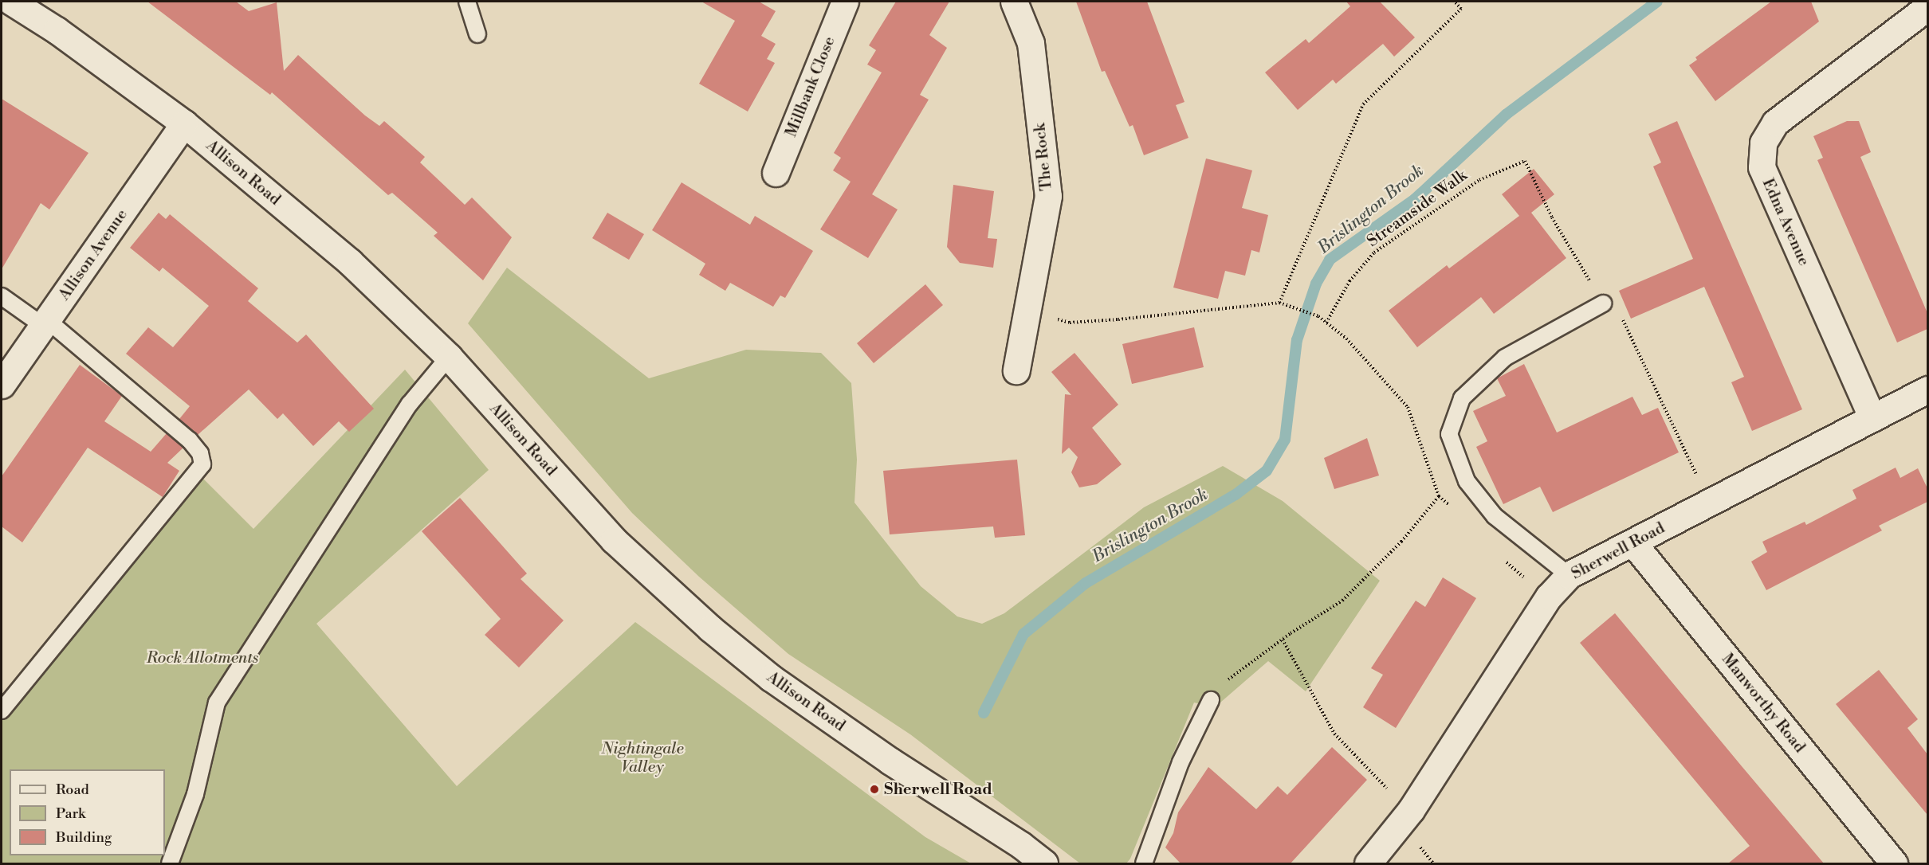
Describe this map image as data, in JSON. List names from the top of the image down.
{
  "streets": {
    "street": [
      "Millbank Close",
      "The Rock",
      "Allison Road",
      "Edna Avenue",
      "Allison Avenue",
      "Sherwell Road",
      "Manworthy Road"
    ],
    "path": ["Streamside Walk"]
  },
  "crossings": [
    ["Allison Road", "Allison Avenue"],
    ["Edna Avenue", "Sherwell Road"],
    ["Sherwell Road", "Manworthy Road"]
  ],
  "water": ["Brislington Brook"],
  "parks": ["Rock Allotments", "Nightingale Valley"],
  "places": ["Sherwell Road"],
  "legend": ["Road", "Park", "Building"]
}
